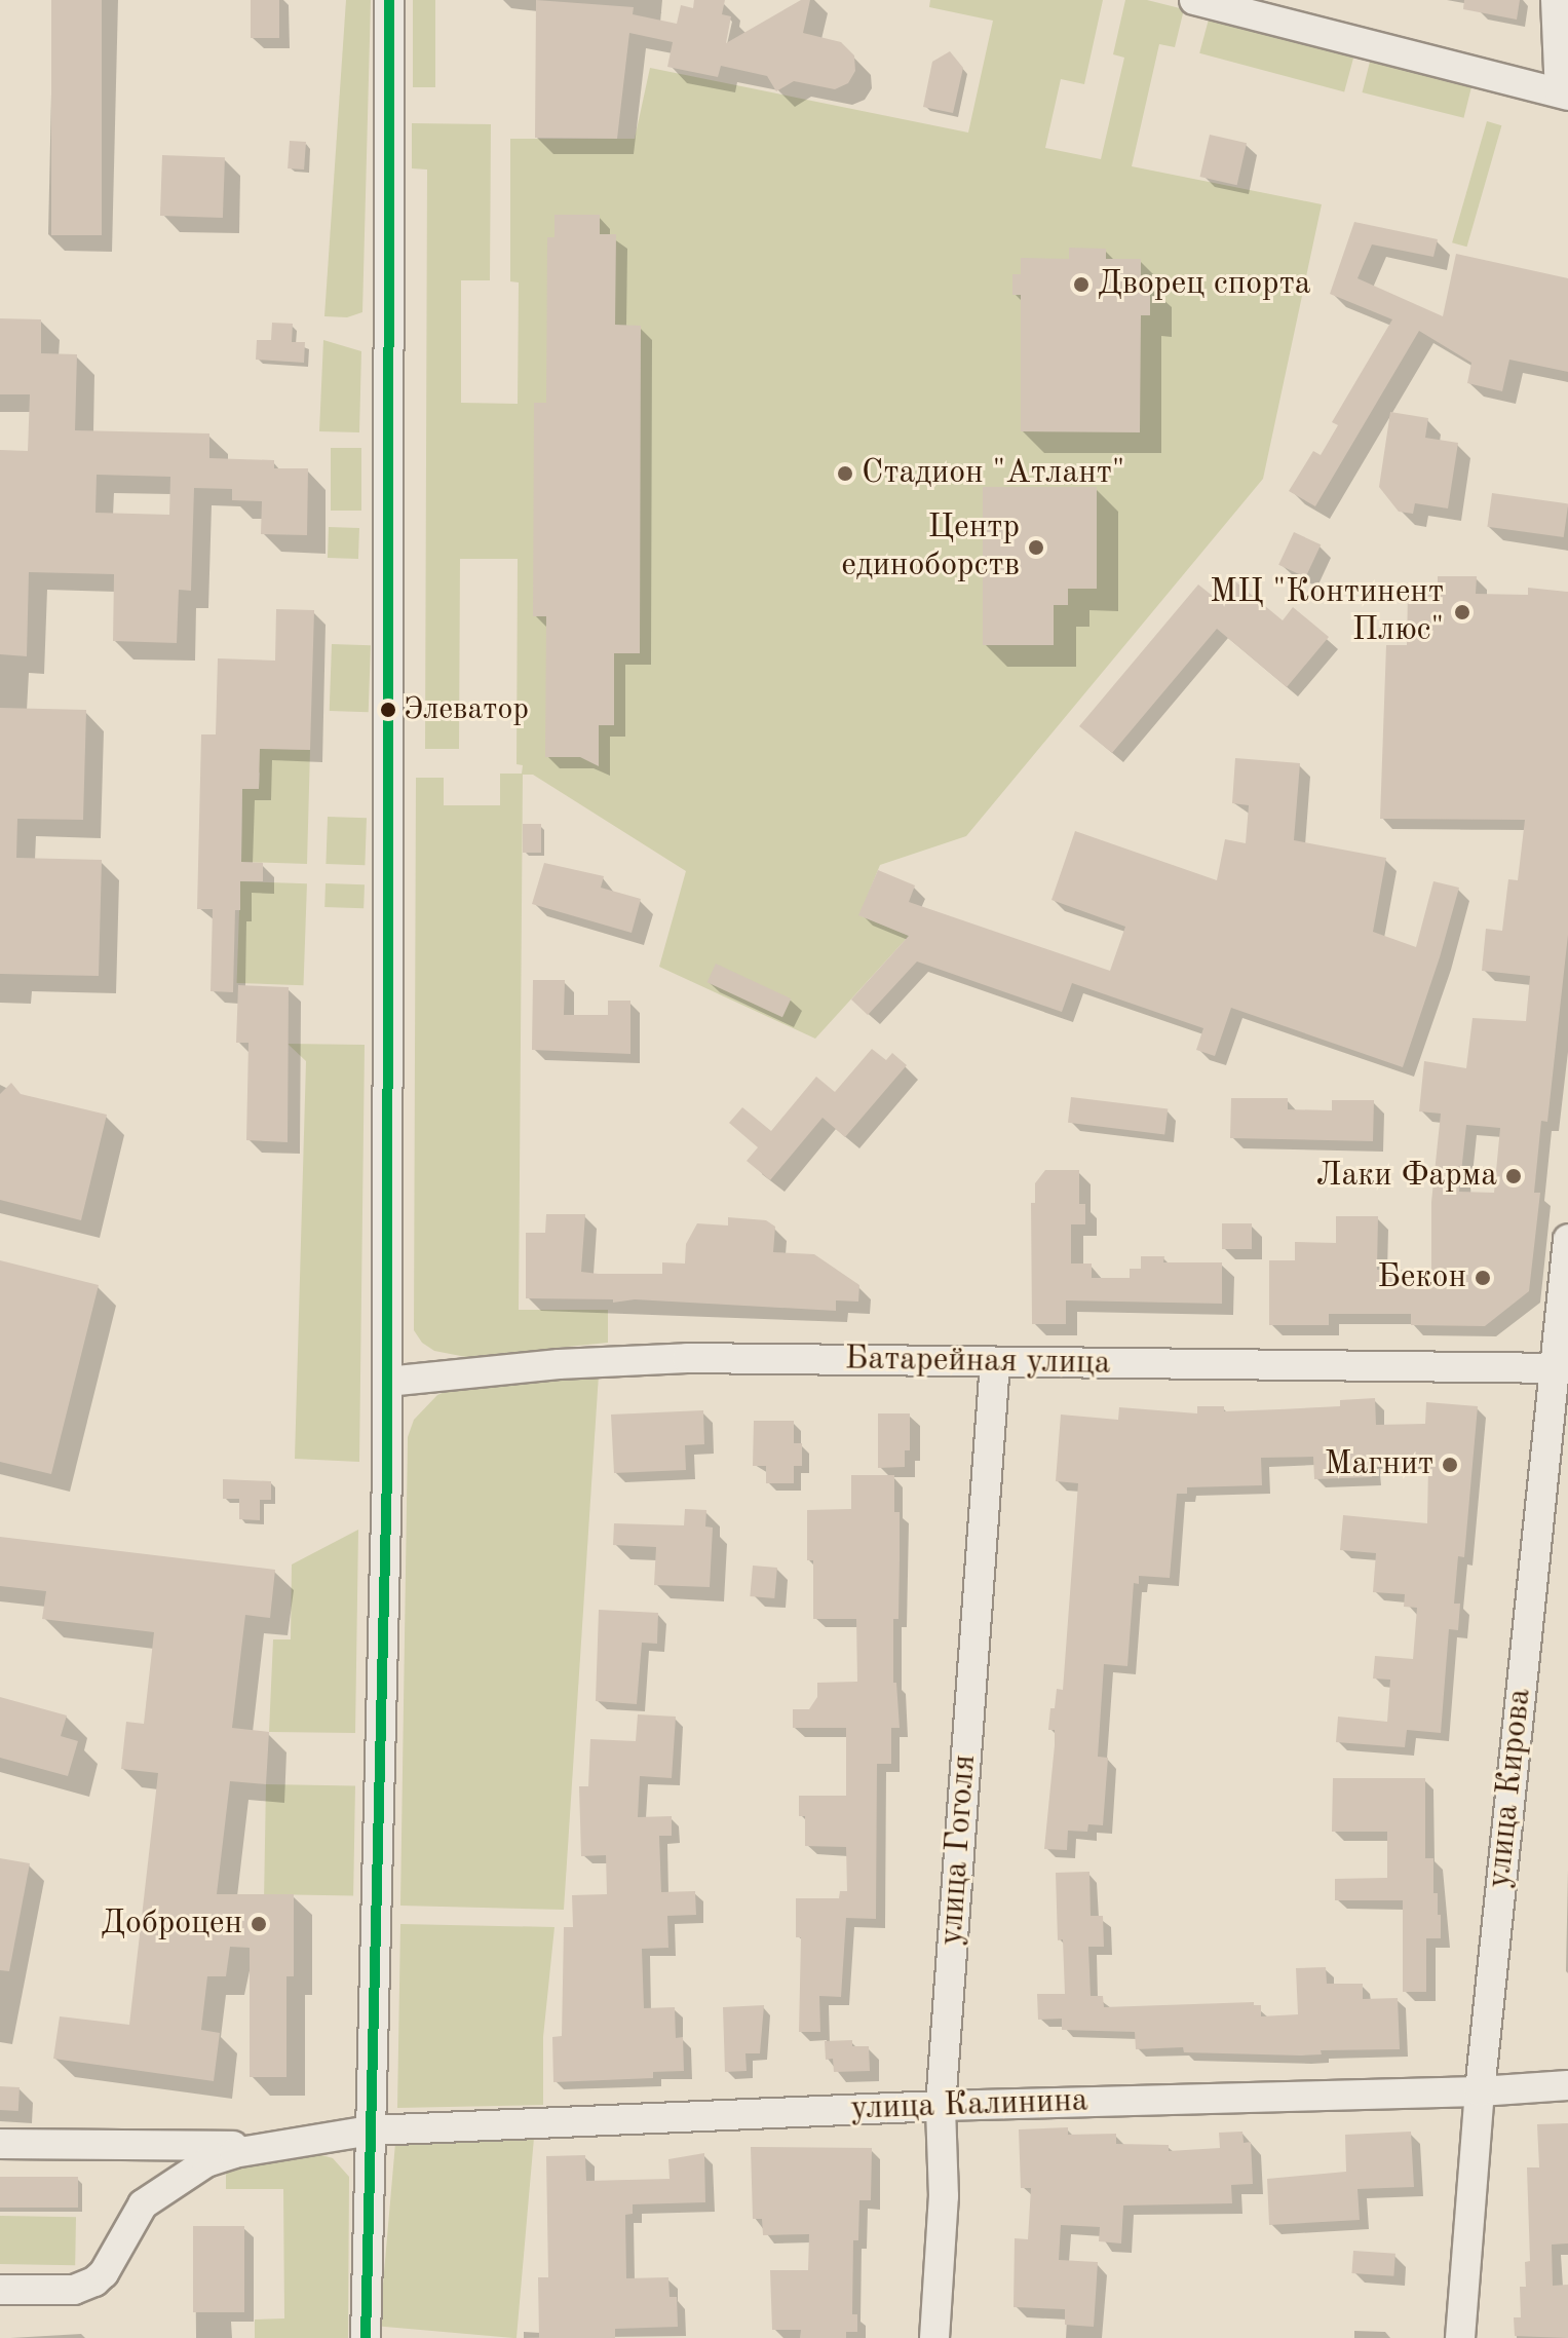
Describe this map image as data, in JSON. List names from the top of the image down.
{
  "streets": {
    "street": [
      "Батарейная улица",
      "улица Кирова",
      "улица Гоголя",
      "улица Калинина"
    ]
  },
  "crossings": [
    ["Батарейная улица", "улица Кирова"],
    ["Батарейная улица", "улица Гоголя"],
    ["улица Кирова", "улица Калинина"],
    ["улица Гоголя", "улица Калинина"]
  ],
  "places": [
    "Дворец спорта",
    "Стадион \"Атлант\"",
    "Центр единоборств",
    "МЦ \"Континент Плюс\"",
    "Элеватор",
    "Лаки Фарма",
    "Бекон",
    "Магнит",
    "Доброцен"
  ]
}
